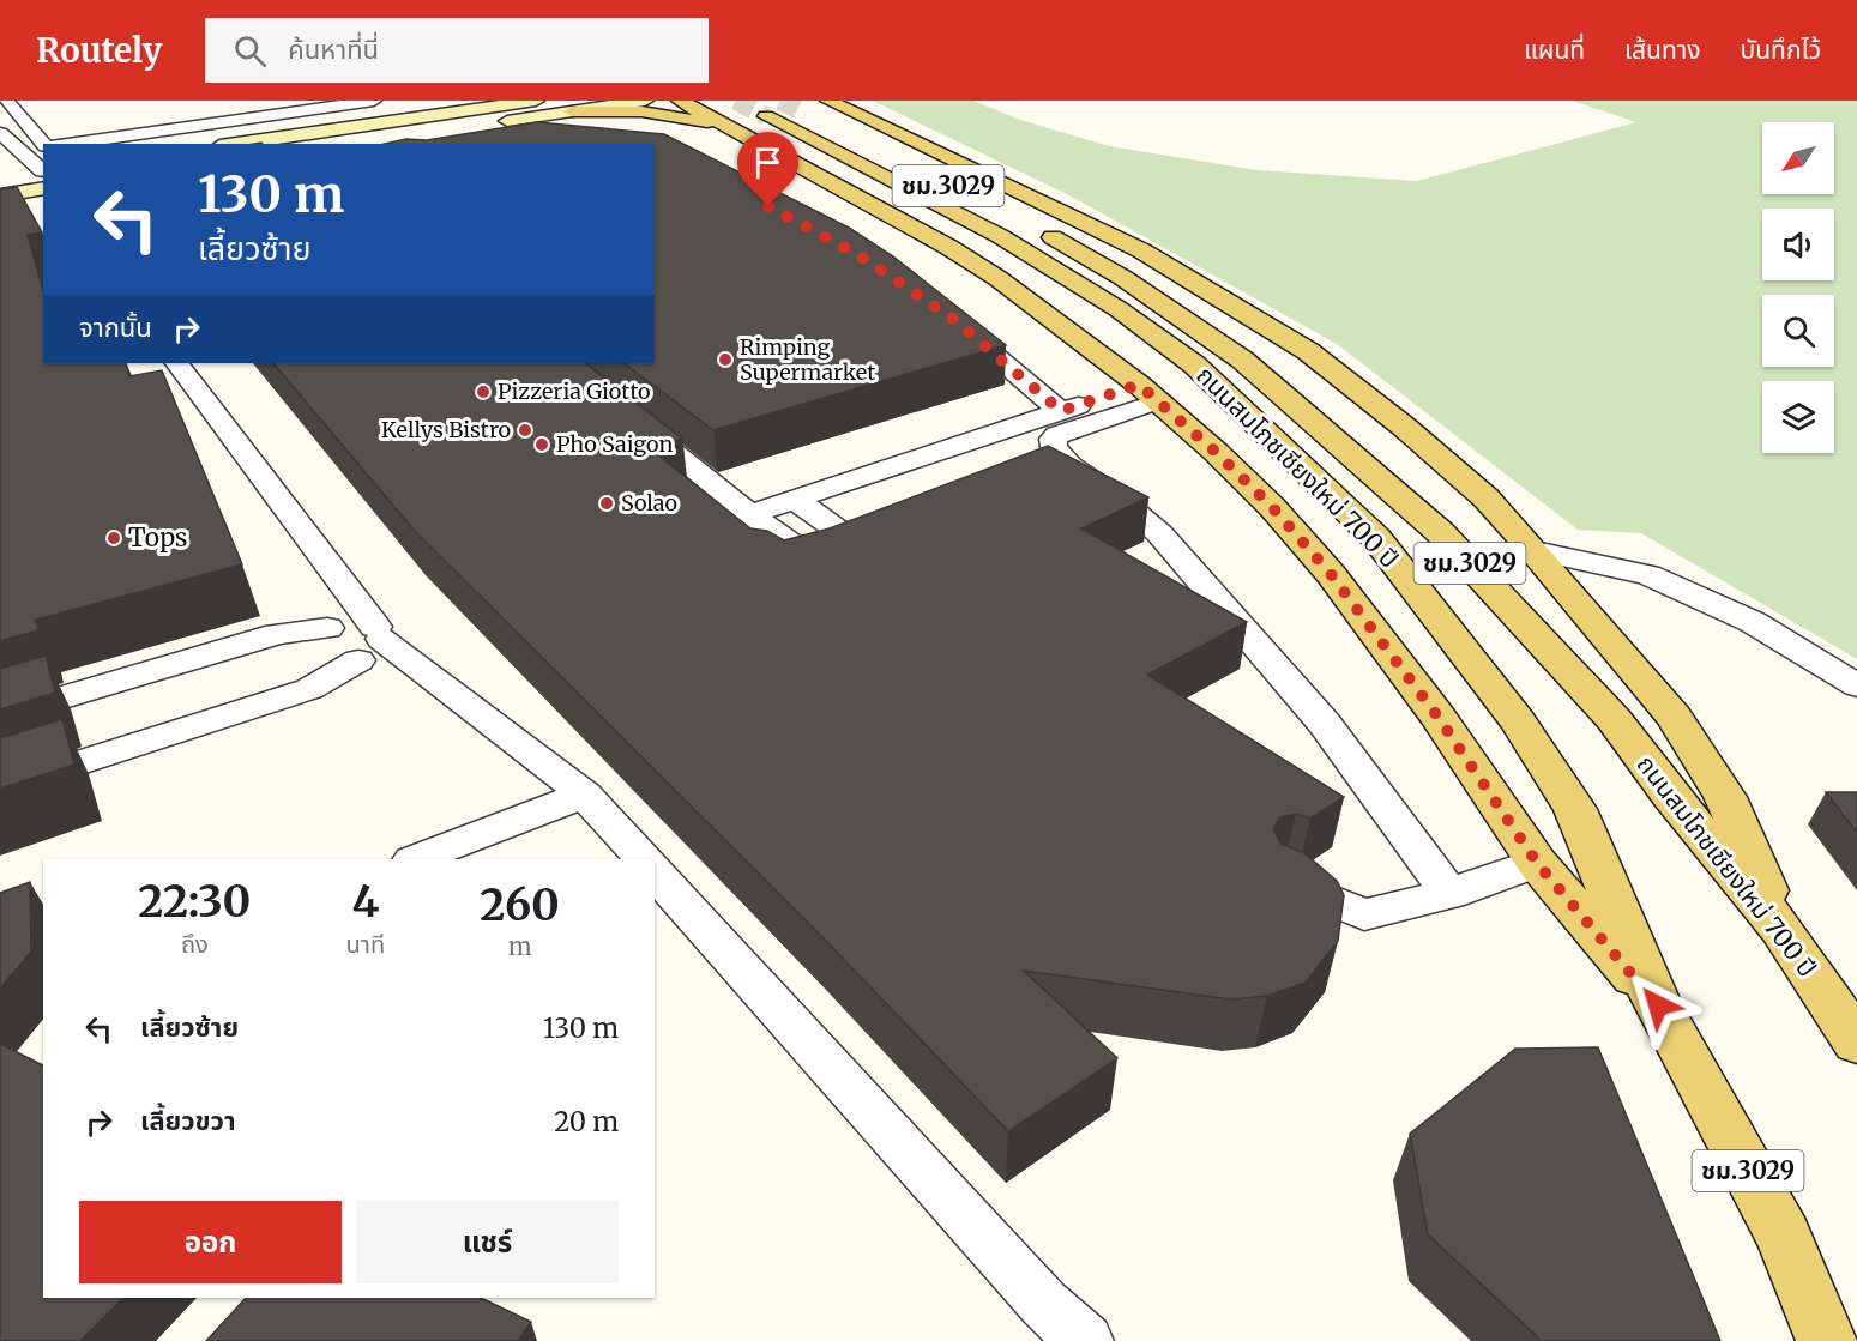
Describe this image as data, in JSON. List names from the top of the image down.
{
  "streets": {
    "main road": ["ชม.3029", "ถนนสมโภชเชียงใหม่ 700 ปี"]
  },
  "places": [
    "Rimping Supermarket",
    "Pizzeria Giotto",
    "Kellys Bistro",
    "Pho Saigon",
    "Solao",
    "Tops"
  ],
  "north": "bottom left",
  "page": {
    "header": "Routely",
    "search": "ค้นหาที่นี่",
    "nav": ["แผนที่", "เส้นทาง", "บันทึกไว้"],
    "turn": ["130 m", "เลี้ยวซ้าย"],
    "then": "จากนั้น",
    "eta": [
      "22:30",
      "ถึง",
      "4",
      "นาที",
      "260",
      "m"
    ],
    "list": [
      {
        "name": "เลี้ยวซ้าย",
        "value": "130 m"
      },
      {
        "name": "เลี้ยวขวา",
        "value": "20 m"
      }
    ],
    "buttons": ["ออก", "แชร์"]
  }
}
